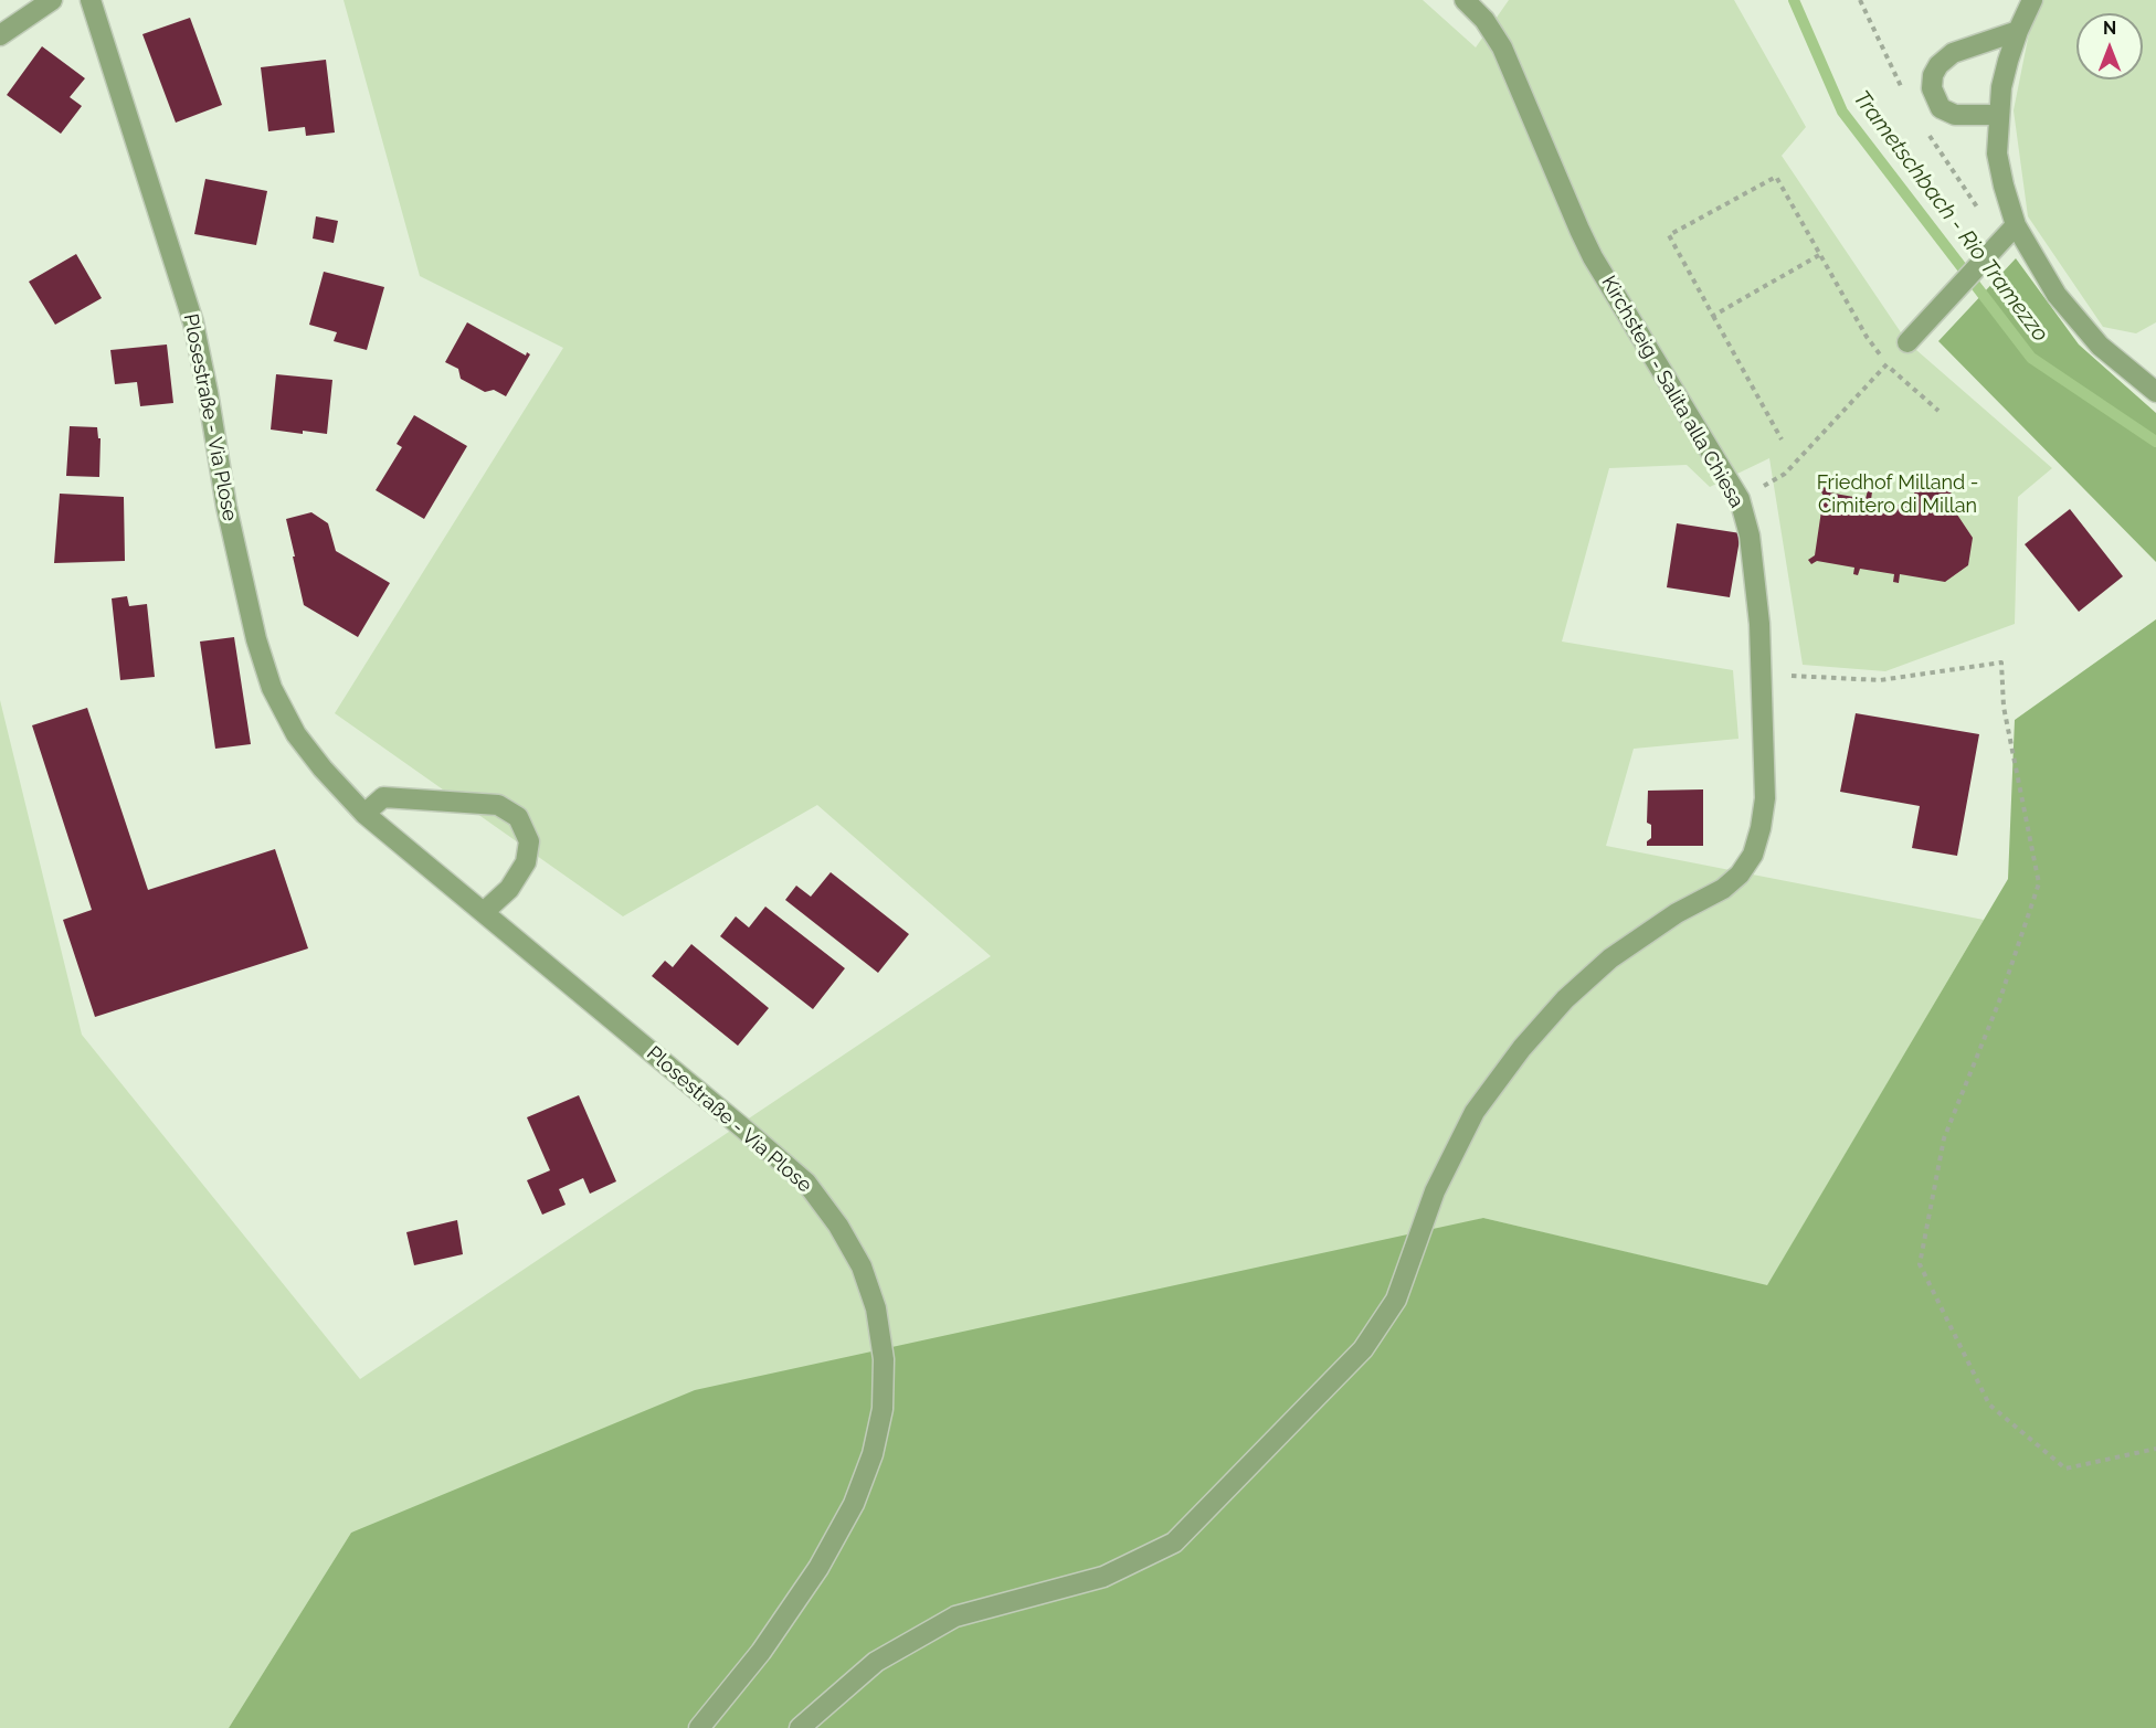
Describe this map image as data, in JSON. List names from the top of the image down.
{
  "streets": {
    "street": ["Kirchsteig - Salita alla Chiesa", "Plosestraße - Via Plose"]
  },
  "water": ["Trametschbach - Rio Tramezzo"],
  "parks": ["Friedhof Milland - Cimitero di Millan"],
  "north": "top"
}
